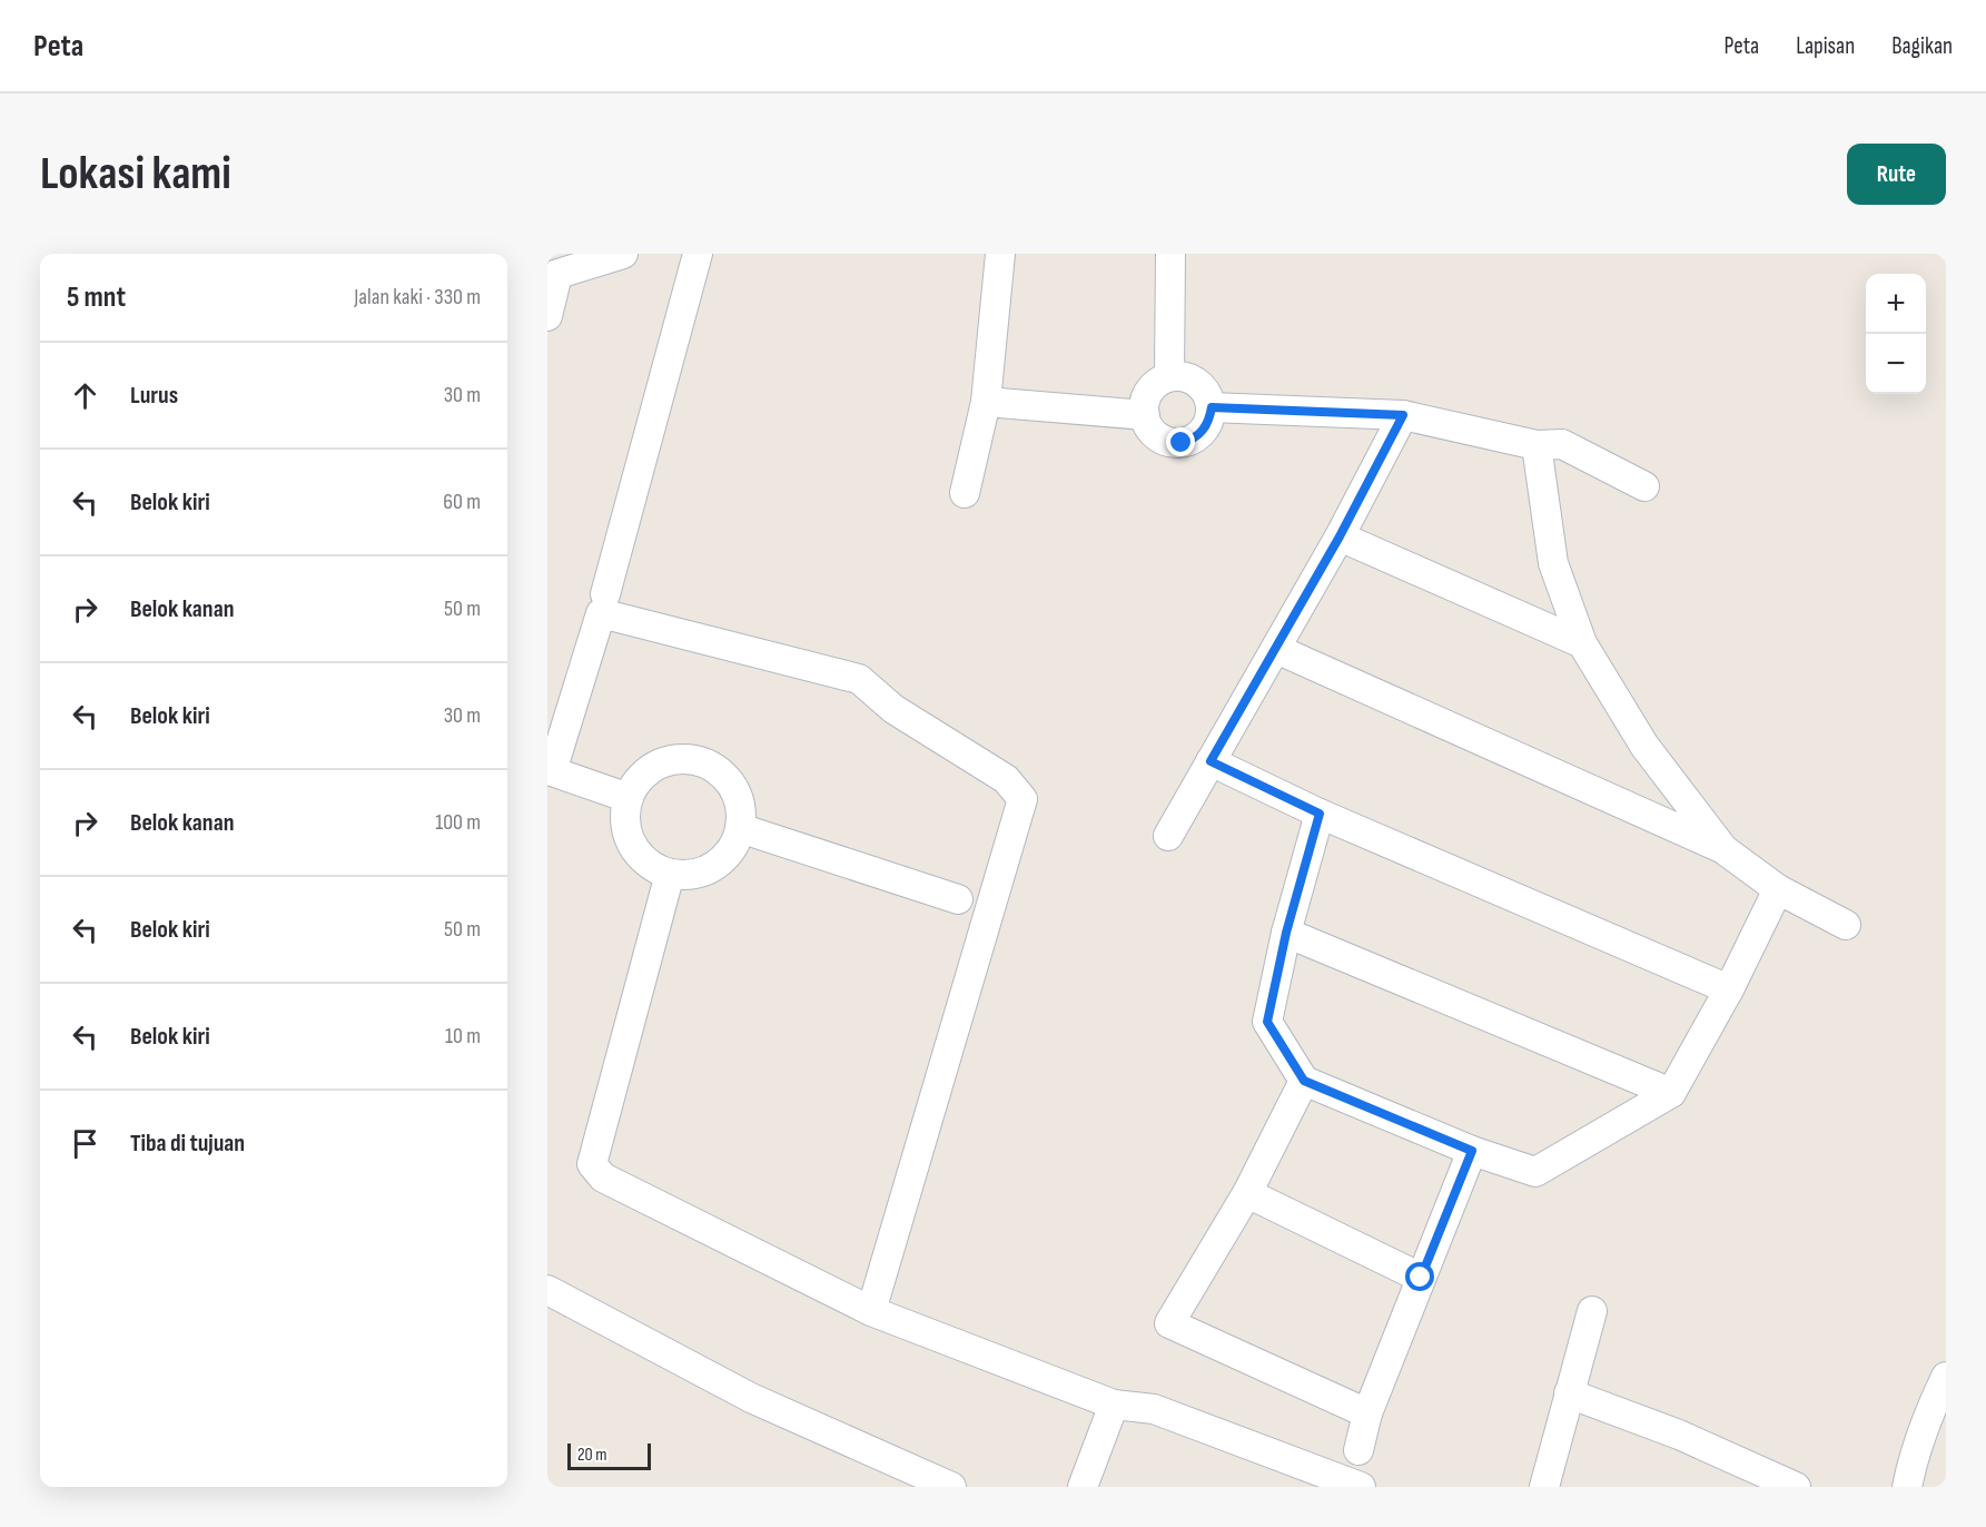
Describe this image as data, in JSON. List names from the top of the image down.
{
  "scale_bar": "20 m",
  "page": {
    "header": "Peta",
    "nav": ["Peta", "Lapisan", "Bagikan"],
    "buttons": "Rute",
    "title": "Lokasi kami",
    "heading": ["5 mnt", "Jalan kaki · 330 m"],
    "map_buttons": ["+", "−"],
    "list": [
      ["Lurus", "30 m"],
      ["Belok kiri", "60 m"],
      ["Belok kanan", "50 m"],
      ["Belok kiri", "30 m"],
      ["Belok kanan", "100 m"],
      ["Belok kiri", "50 m"],
      ["Belok kiri", "10 m"],
      "Tiba di tujuan"
    ],
    "scale": "20 m"
  }
}
